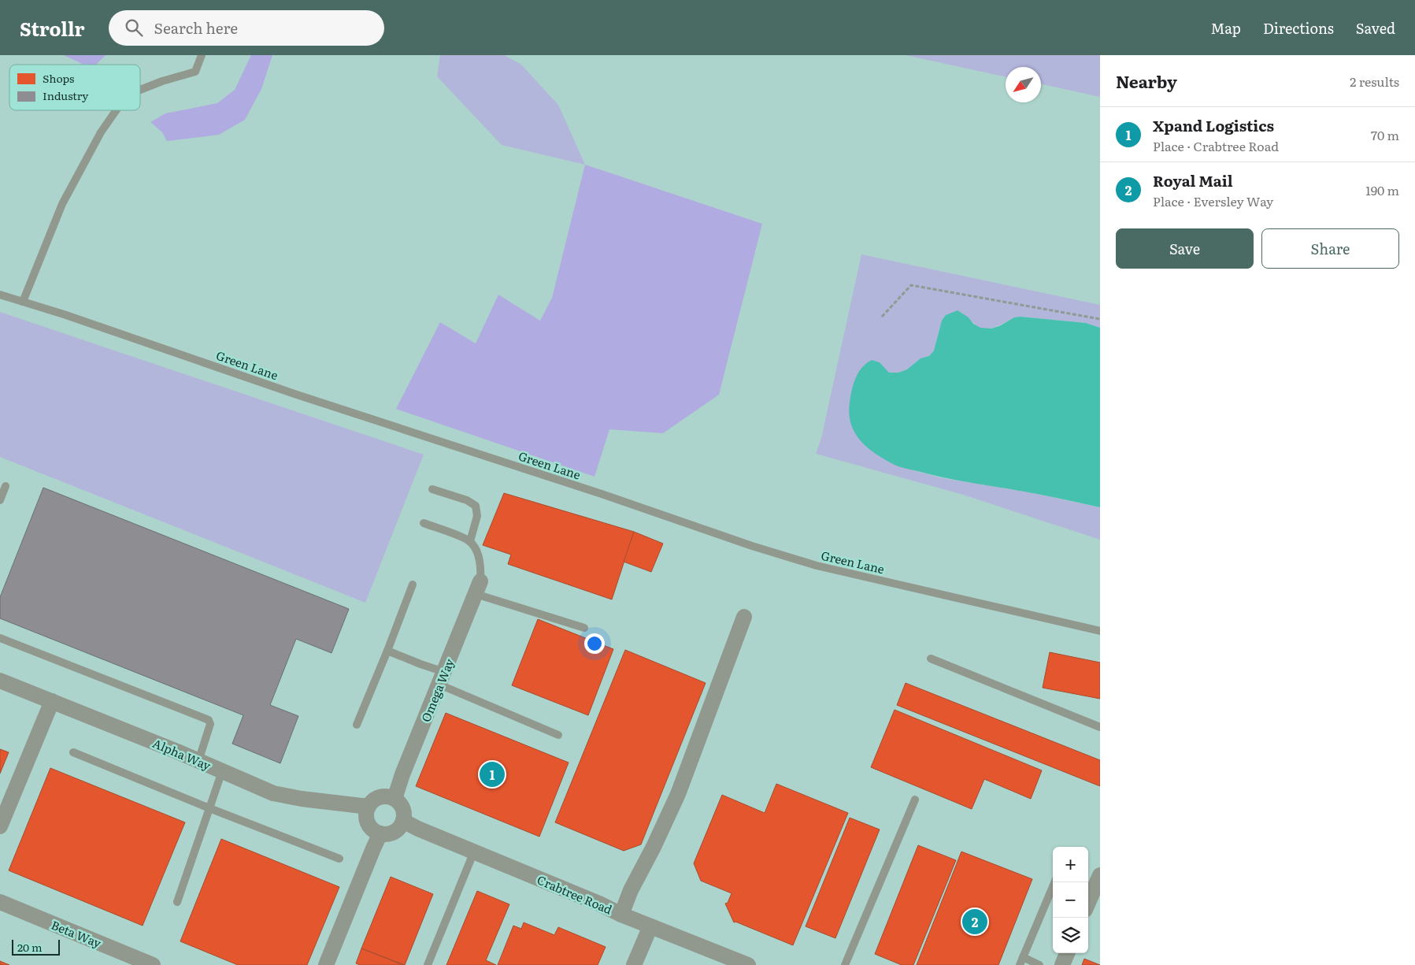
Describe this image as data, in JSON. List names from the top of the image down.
{
  "streets": {
    "street": [
      "Omega Way",
      "Alpha Way",
      "Crabtree Road",
      "Beta Way"
    ],
    "lane": ["Green Lane"]
  },
  "crossings": [
    ["Omega Way", "Alpha Way"],
    ["Omega Way", "Crabtree Road"],
    ["Alpha Way", "Crabtree Road"]
  ],
  "legend": ["Shops", "Industry"],
  "scale_bar": "20 m",
  "north": "bottom left",
  "page": {
    "header": "Strollr",
    "search": "Search here",
    "nav": ["Map", "Directions", "Saved"],
    "heading": ["Nearby", "2 results"],
    "list": [
      {
        "mark": "1",
        "name": "Xpand Logistics",
        "note": "Place · Crabtree Road",
        "value": "70 m"
      },
      {
        "mark": "2",
        "name": "Royal Mail",
        "note": "Place · Eversley Way",
        "value": "190 m"
      }
    ],
    "buttons": ["Save", "Share"],
    "pins": ["1", "2"],
    "map_buttons": ["+", "−"],
    "scale": "20 m"
  }
}
